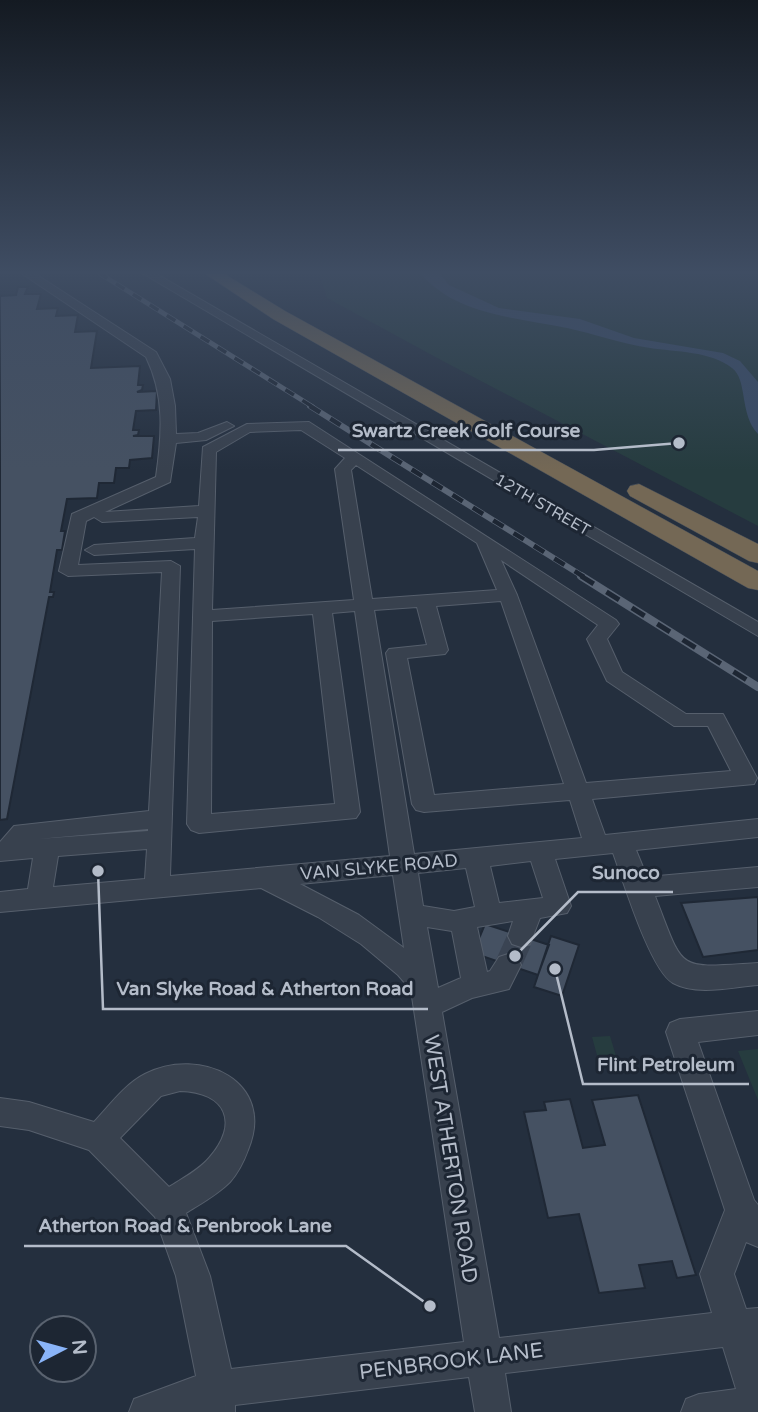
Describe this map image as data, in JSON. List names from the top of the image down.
{
  "streets": {
    "street": [
      "12TH STREET",
      "VAN SLYKE ROAD",
      "WEST ATHERTON ROAD",
      "PENBROOK LANE"
    ]
  },
  "crossings": [
    ["VAN SLYKE ROAD", "WEST ATHERTON ROAD"],
    ["WEST ATHERTON ROAD", "PENBROOK LANE"]
  ],
  "places": [
    "Swartz Creek Golf Course",
    "Van Slyke Road & Atherton Road",
    "Sunoco",
    "Flint Petroleum",
    "Atherton Road & Penbrook Lane"
  ],
  "north": "right"
}
